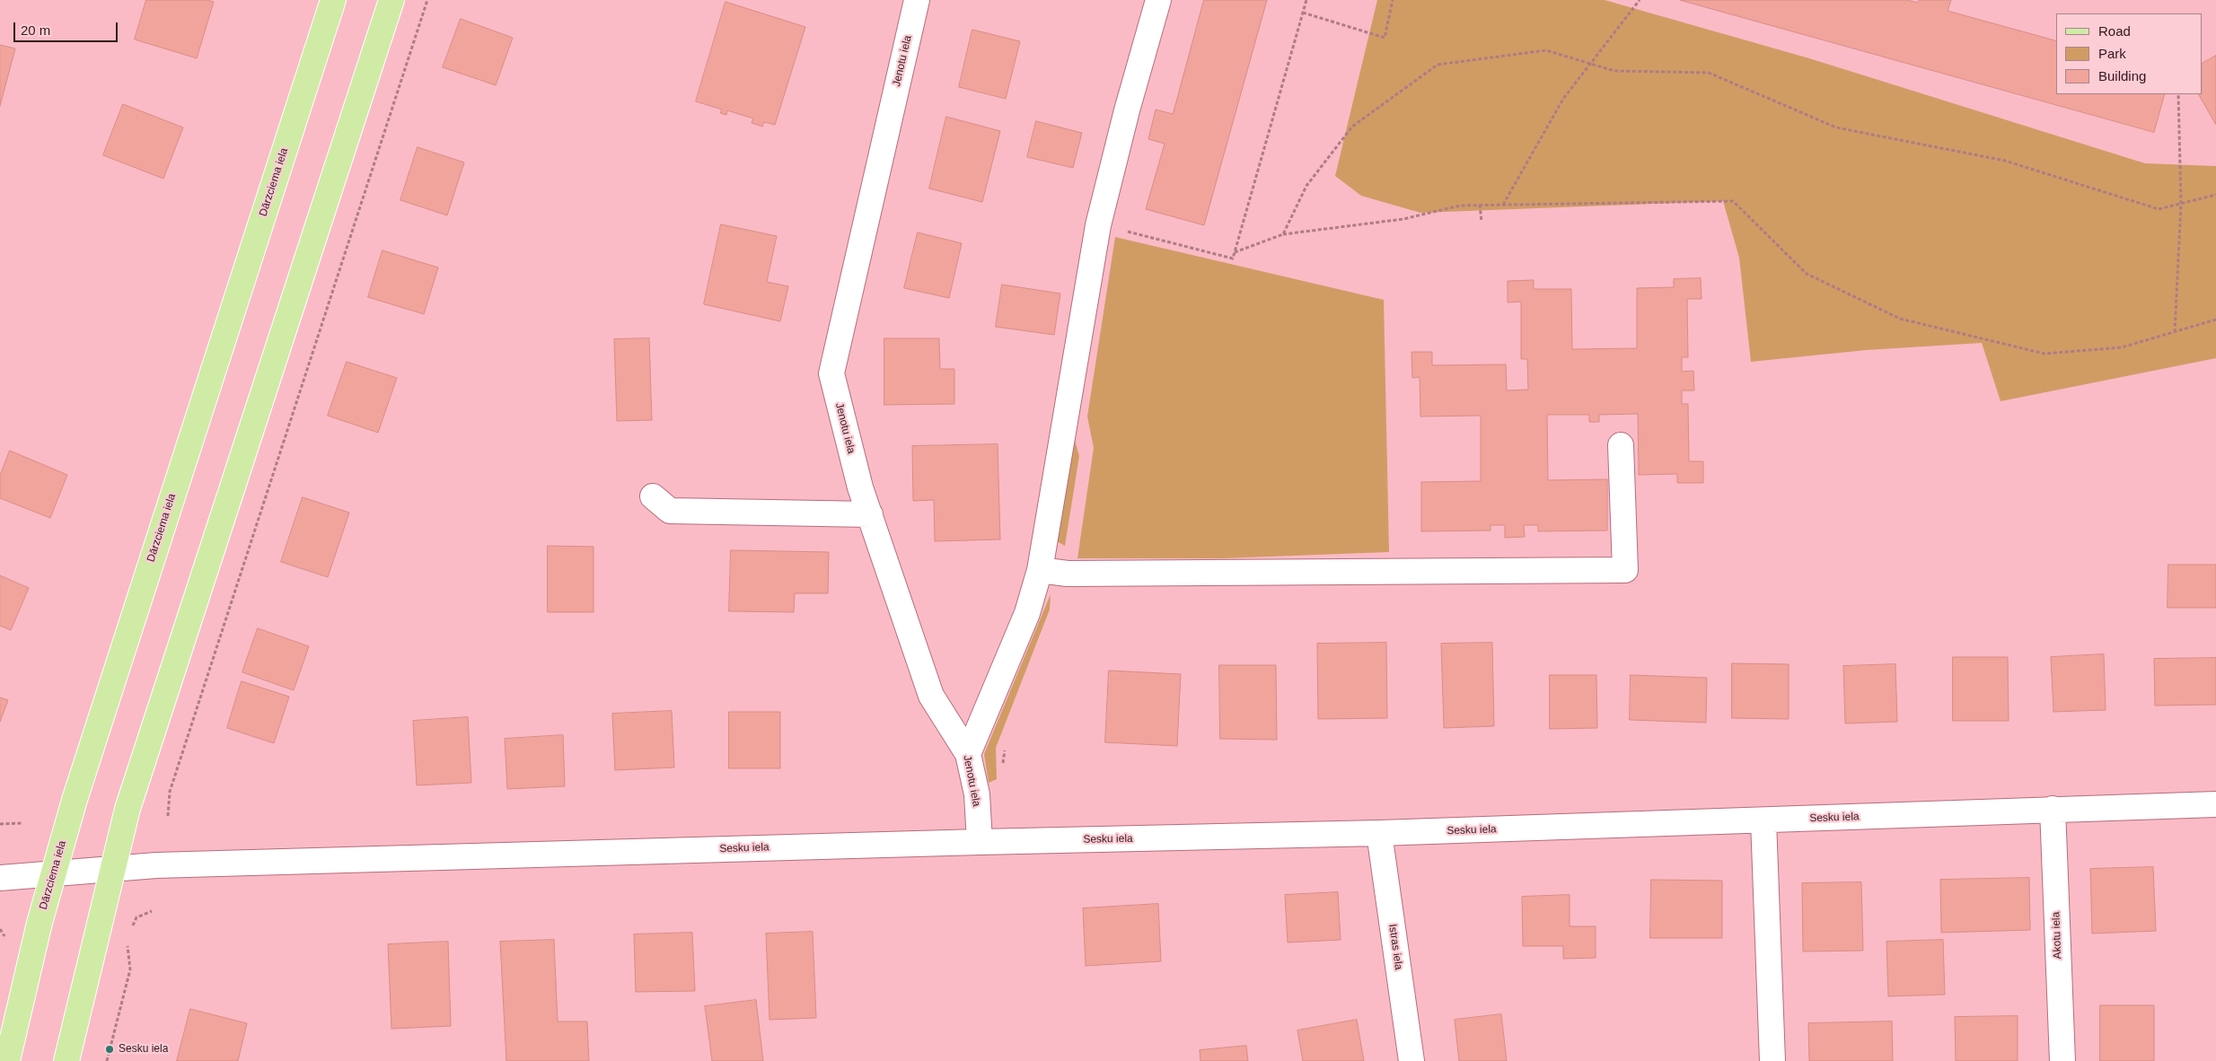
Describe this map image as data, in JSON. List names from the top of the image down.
{
  "streets": {
    "main road": ["Dārzciema iela"],
    "street": [
      "Jenotu iela",
      "Sesku iela",
      "Akotu iela",
      "Istras iela"
    ]
  },
  "crossings": [
    ["Jenotu iela", "Sesku iela"],
    ["Dārzciema iela", "Sesku iela"],
    ["Sesku iela", "Akotu iela"],
    ["Sesku iela", "Istras iela"]
  ],
  "places": ["Sesku iela"],
  "legend": ["Road", "Park", "Building"],
  "scale_bar": "20 m"
}
